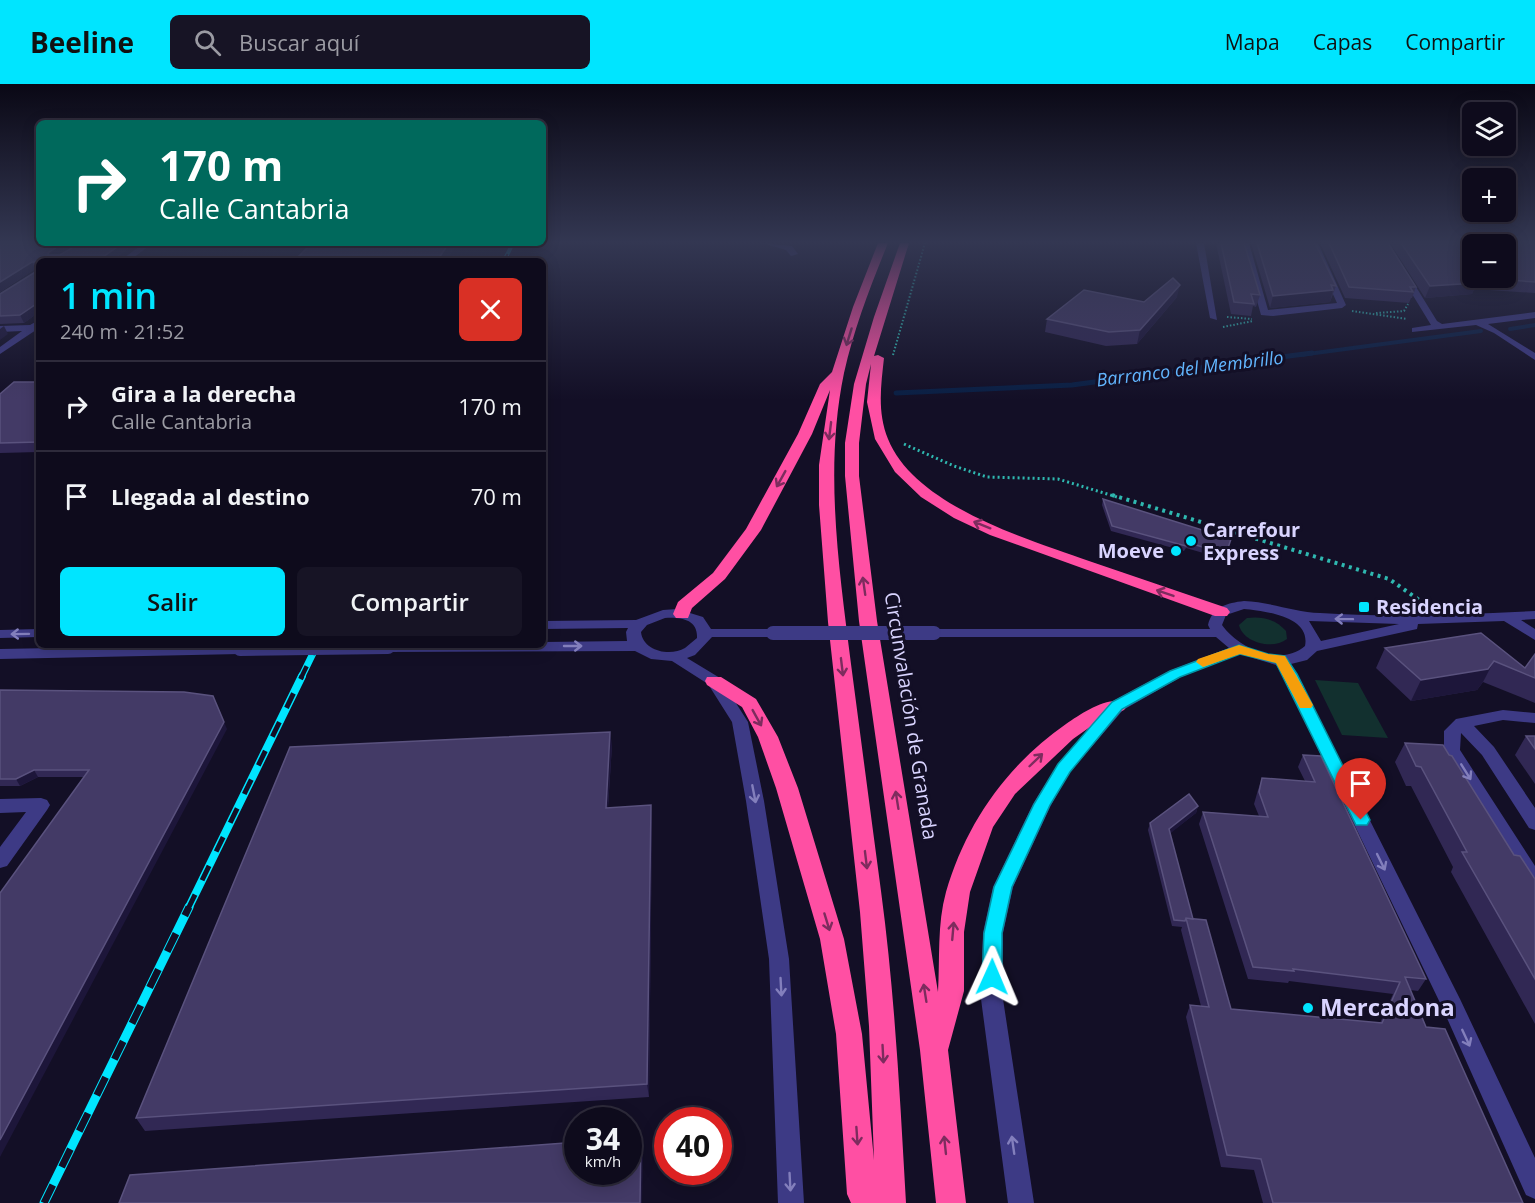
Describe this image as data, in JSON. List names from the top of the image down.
{
  "streets": {
    "highway": ["Circunvalación de Granada"]
  },
  "water": ["Barranco del Membrillo"],
  "places": {
    "other": ["Carrefour Express", "Moeve", "Mercadona"],
    "transit": ["Residencia"]
  },
  "page": {
    "header": "Beeline",
    "search": "Buscar aquí",
    "nav": ["Mapa", "Capas", "Compartir"],
    "map_buttons": ["+", "−"],
    "turn": ["170 m", "Calle Cantabria"],
    "heading": ["1 min", "240 m · 21:52"],
    "list": [
      {
        "name": "Gira a la derecha",
        "note": "Calle Cantabria",
        "value": "170 m"
      },
      {
        "name": "Llegada al destino",
        "value": "70 m"
      }
    ],
    "buttons": ["Salir", "Compartir"],
    "speed": "34 km/h",
    "limit": "40"
  }
}
